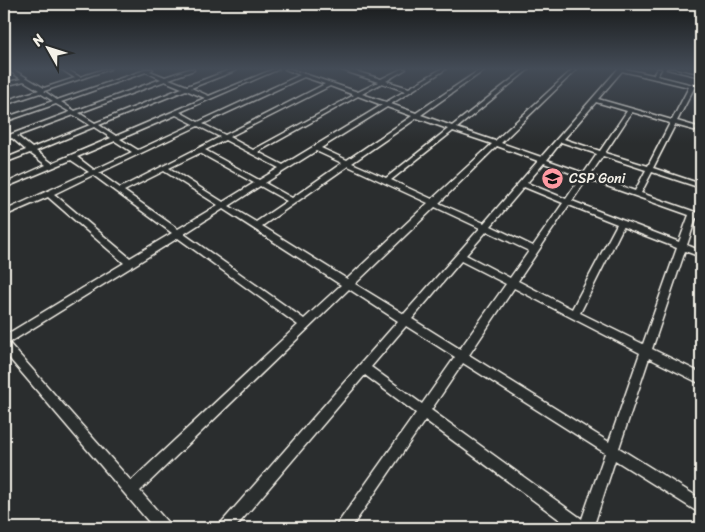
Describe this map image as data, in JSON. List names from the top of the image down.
{
  "places": {
    "school or university": ["CSP Goni"]
  },
  "north": "top left"
}
